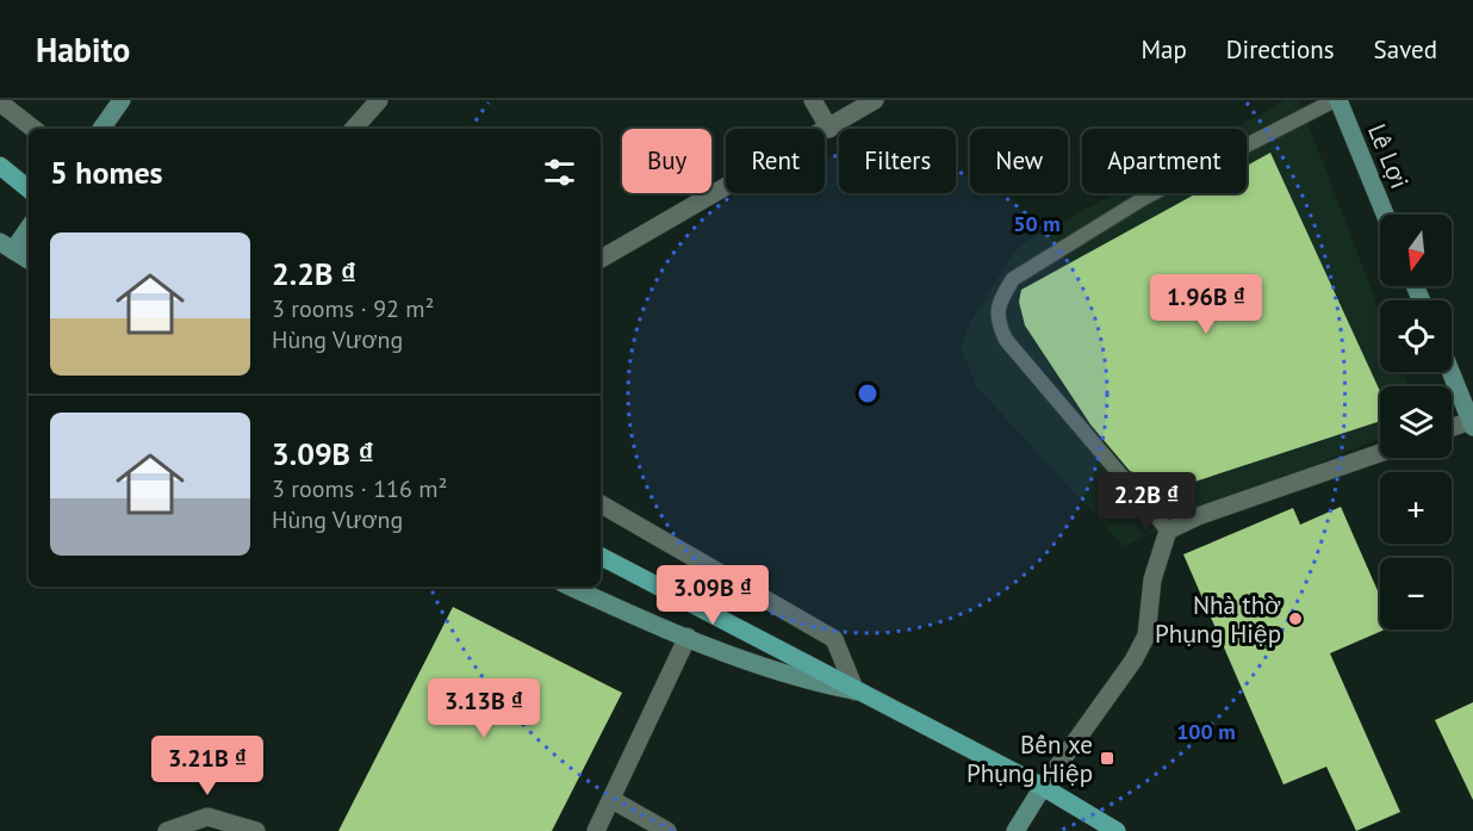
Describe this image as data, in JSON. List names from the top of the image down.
{
  "streets": {
    "street": ["Lê Lợi"]
  },
  "places": {
    "other": ["Nhà thờ Phụng Hiệp"],
    "transit": ["Bến xe Phụng Hiệp"]
  },
  "north": "bottom",
  "page": {
    "header": "Habito",
    "nav": ["Map", "Directions", "Saved"],
    "chip": [
      "Buy",
      "Rent",
      "Filters",
      "New",
      "Apartment"
    ],
    "heading": "5 homes",
    "map_buttons": ["+", "−"],
    "list": [
      {
        "name": "2.2B ₫",
        "note": "3 rooms · 92 m² · Hùng Vương"
      },
      {
        "name": "3.09B ₫",
        "note": "3 rooms · 116 m² · Hùng Vương"
      }
    ],
    "price": [
      "1.96B ₫",
      "2.2B ₫",
      "3.09B ₫",
      "3.13B ₫",
      "3.21B ₫"
    ]
  },
  "rings": ["50 m", "100 m"]
}
